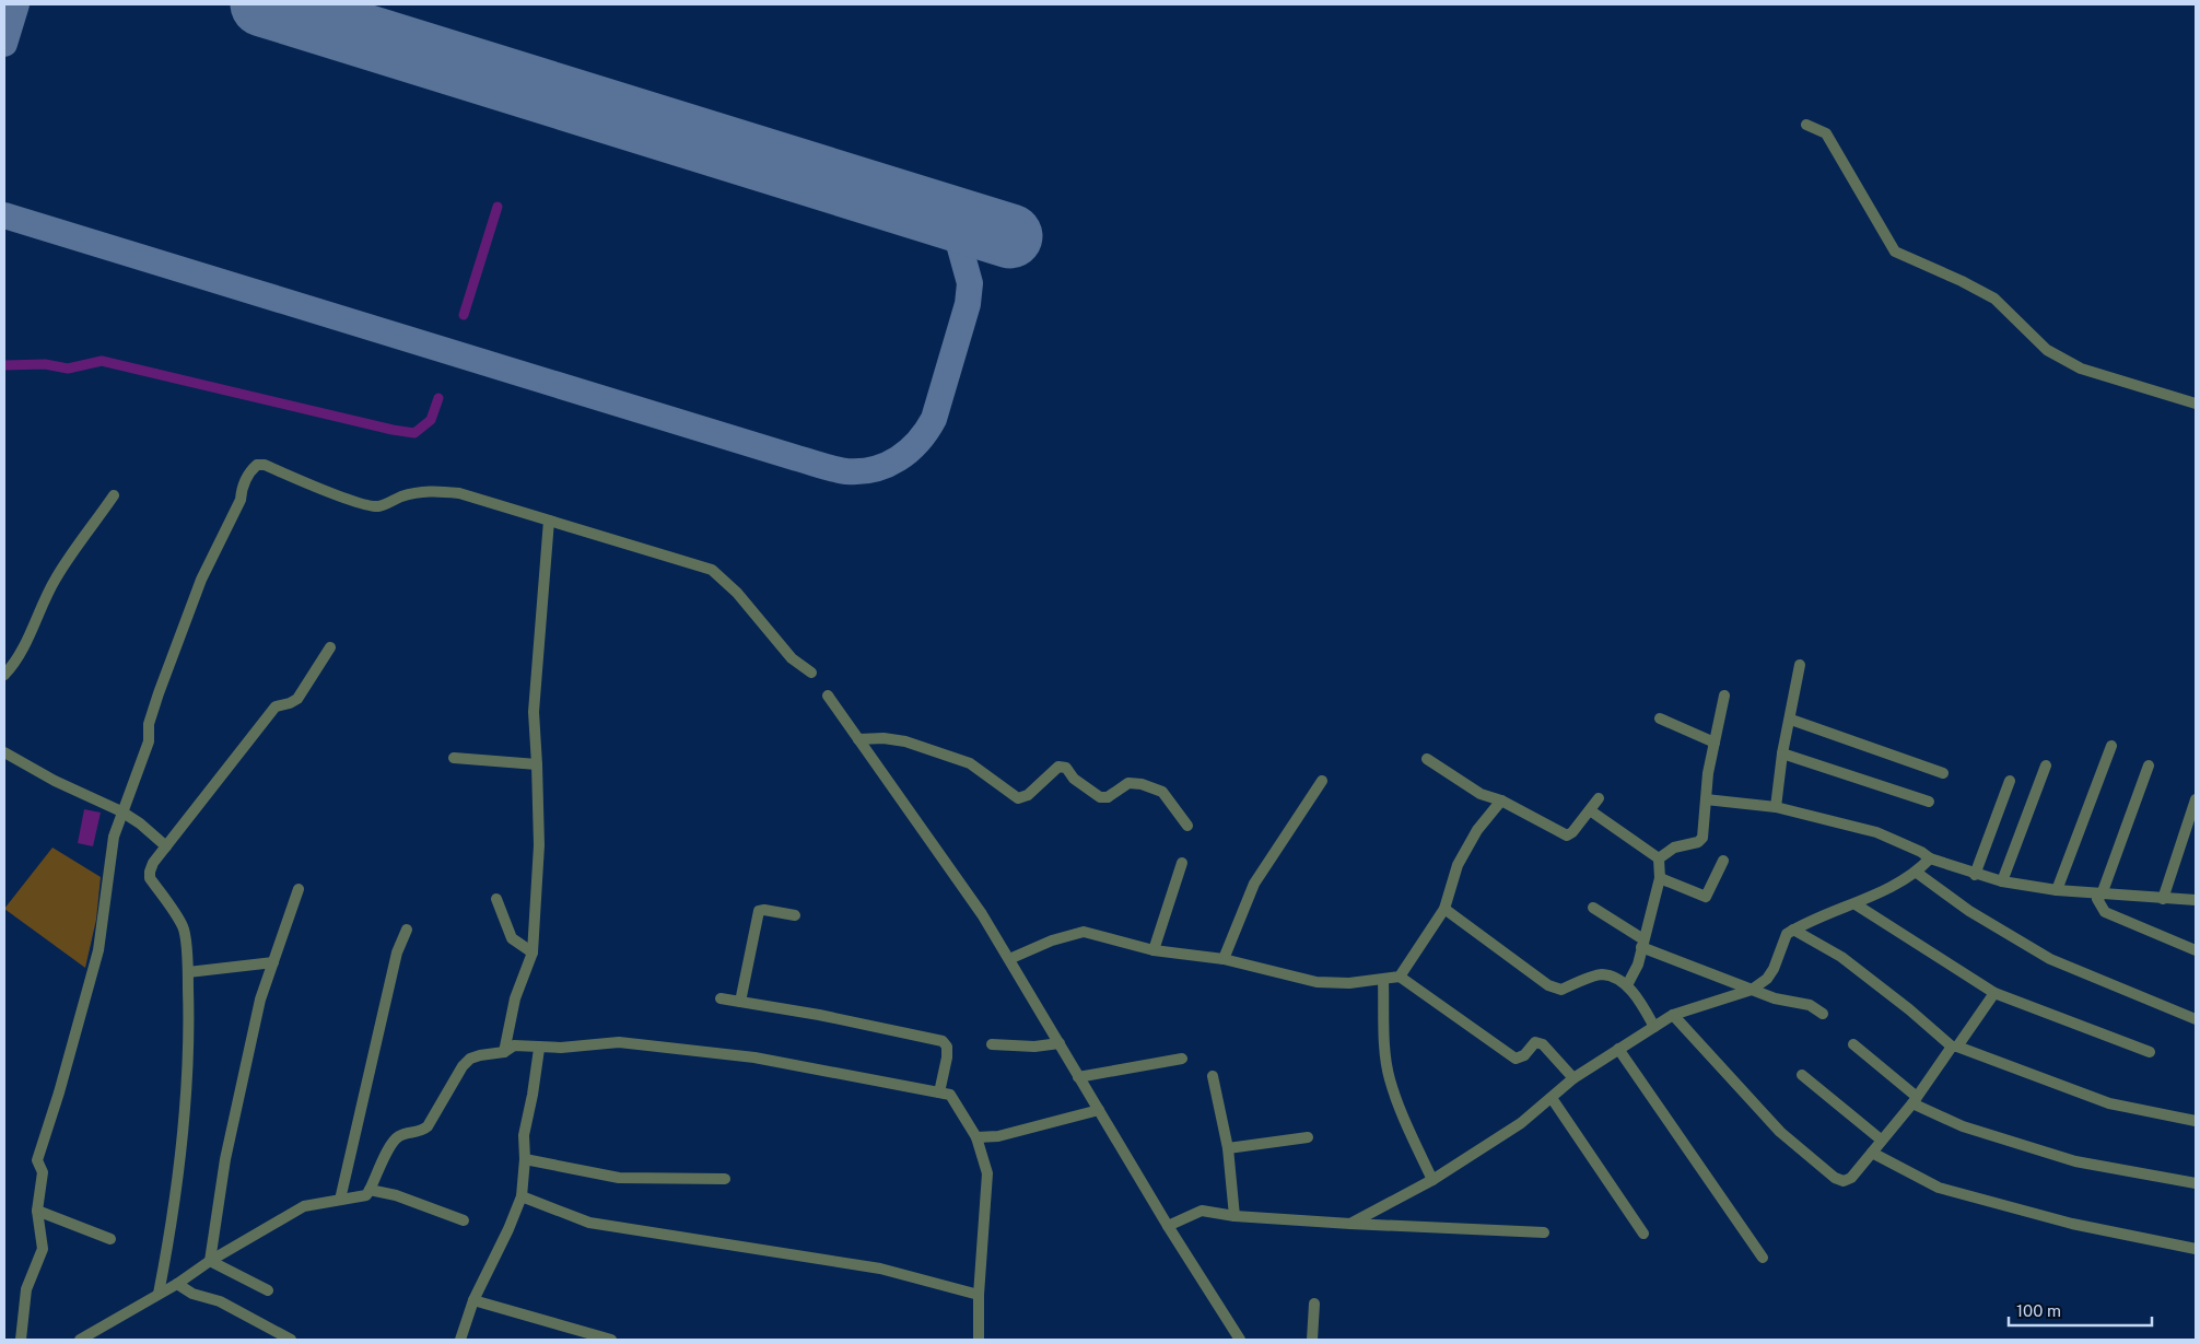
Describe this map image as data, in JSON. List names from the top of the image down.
{
  "scale_bar": "100 m"
}
